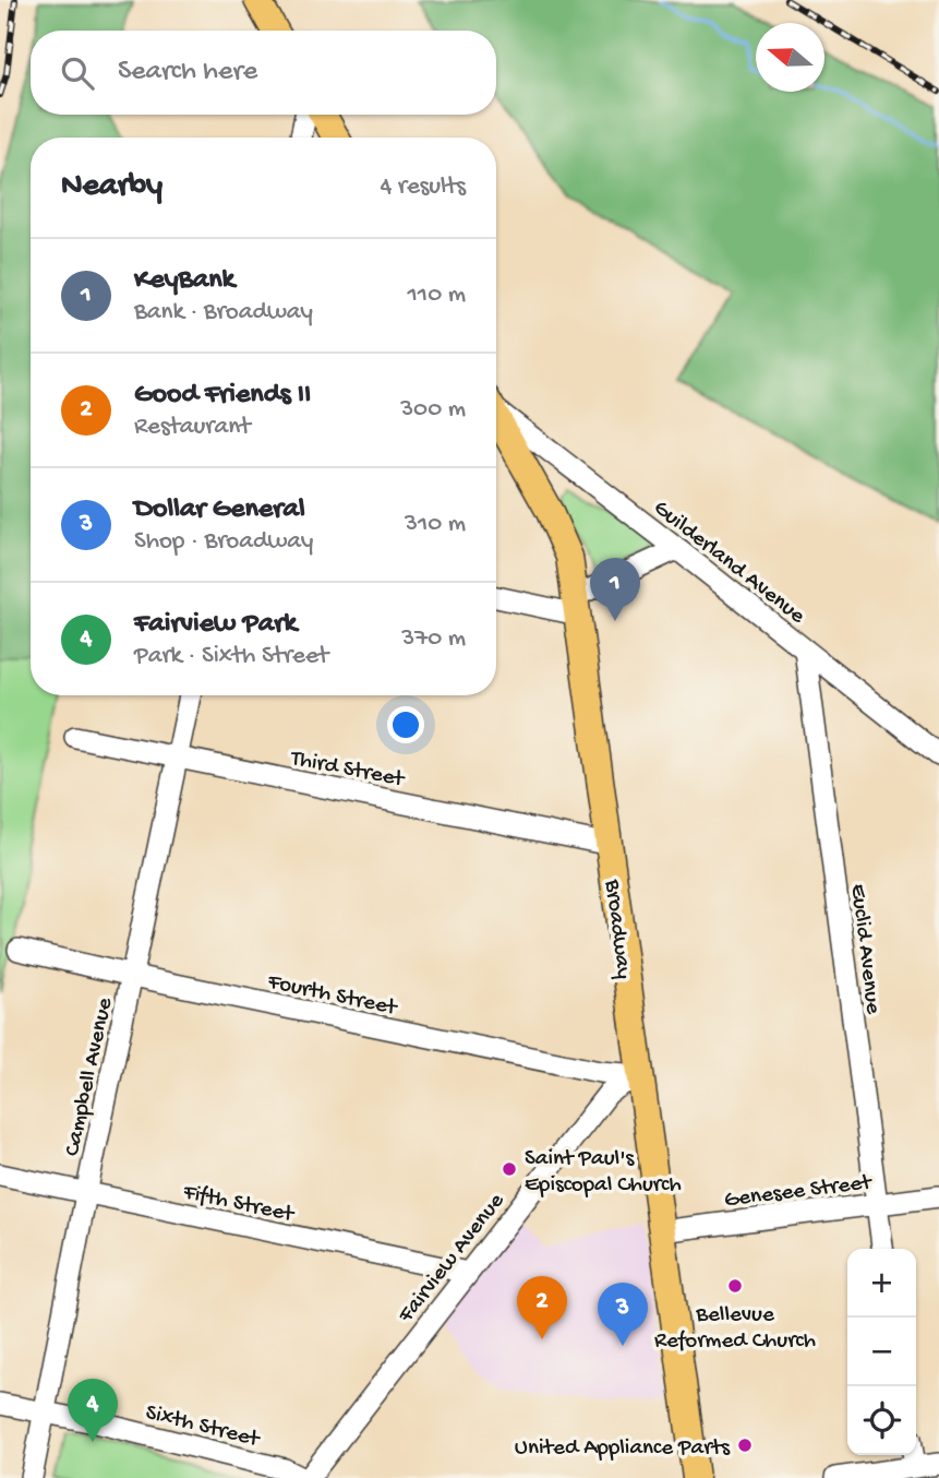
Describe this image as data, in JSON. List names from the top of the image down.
{
  "streets": {
    "main road": ["Broadway"],
    "street": [
      "Guilderland Avenue",
      "Third Street",
      "Euclid Avenue",
      "Fourth Street",
      "Campbell Avenue",
      "Genesee Street",
      "Fifth Street",
      "Fairview Avenue",
      "Sixth Street"
    ]
  },
  "crossings": [
    ["Guilderland Avenue", "Euclid Avenue"],
    ["Third Street", "Broadway"],
    ["Third Street", "Campbell Avenue"],
    ["Broadway", "Fourth Street"],
    ["Broadway", "Genesee Street"],
    ["Broadway", "Fairview Avenue"],
    ["Euclid Avenue", "Genesee Street"],
    ["Fourth Street", "Campbell Avenue"],
    ["Fourth Street", "Fairview Avenue"],
    ["Campbell Avenue", "Fifth Street"],
    ["Campbell Avenue", "Sixth Street"],
    ["Fifth Street", "Fairview Avenue"]
  ],
  "places": ["Saint Paul's Episcopal Church", "Bellevue Reformed Church", "United Appliance Parts"],
  "north": "left",
  "page": {
    "search": "Search here",
    "heading": ["Nearby", "4 results"],
    "list": [
      {
        "mark": "1",
        "name": "KeyBank",
        "note": "Bank · Broadway",
        "value": "110 m"
      },
      {
        "mark": "2",
        "name": "Good Friends II",
        "note": "Restaurant",
        "value": "300 m"
      },
      {
        "mark": "3",
        "name": "Dollar General",
        "note": "Shop · Broadway",
        "value": "310 m"
      },
      {
        "mark": "4",
        "name": "Fairview Park",
        "note": "Park · Sixth Street",
        "value": "370 m"
      }
    ],
    "pins": [
      "1",
      "2",
      "3",
      "4"
    ],
    "map_buttons": ["+", "−"]
  }
}
